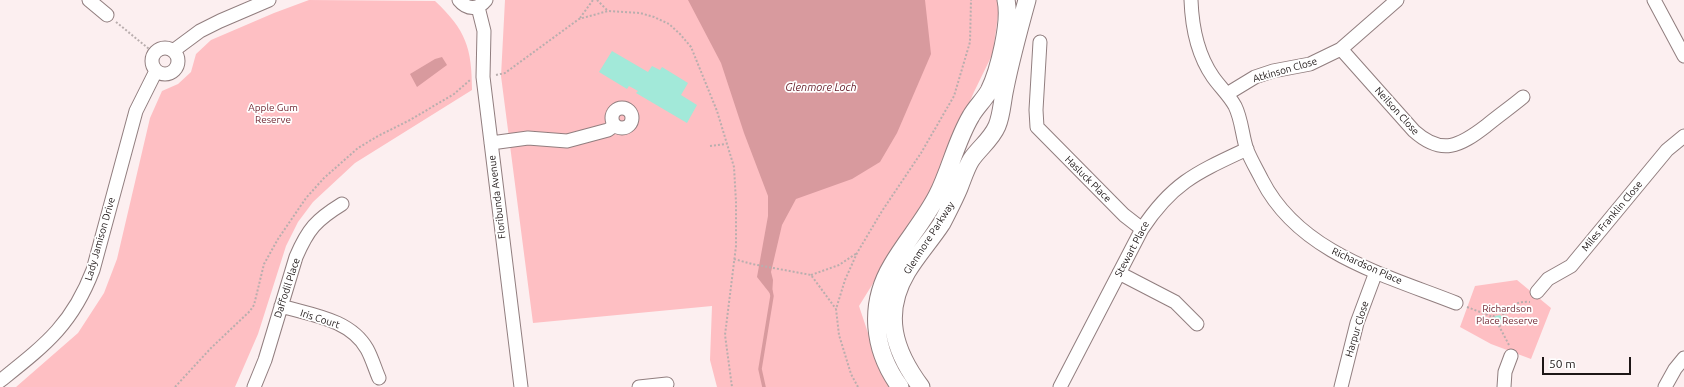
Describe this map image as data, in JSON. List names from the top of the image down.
{
  "streets": {
    "main road": ["Glenmore Parkway"],
    "street": [
      "Atkinson Close",
      "Neilson Close",
      "Hasluck Place",
      "Floribunda Avenue",
      "Miles Franklin Close",
      "Lady Jamison Drive",
      "Stewart Place",
      "Richardson Place",
      "Daffodil Place",
      "Iris Court",
      "Harpur Close"
    ]
  },
  "crossings": [
    ["Atkinson Close", "Neilson Close"],
    ["Atkinson Close", "Richardson Place"],
    ["Hasluck Place", "Stewart Place"],
    ["Stewart Place", "Richardson Place"],
    ["Richardson Place", "Harpur Close"],
    ["Daffodil Place", "Iris Court"]
  ],
  "water": ["Glenmore Loch"],
  "parks": ["Apple Gum Reserve", "Richardson Place Reserve"],
  "scale_bar": "50 m"
}
